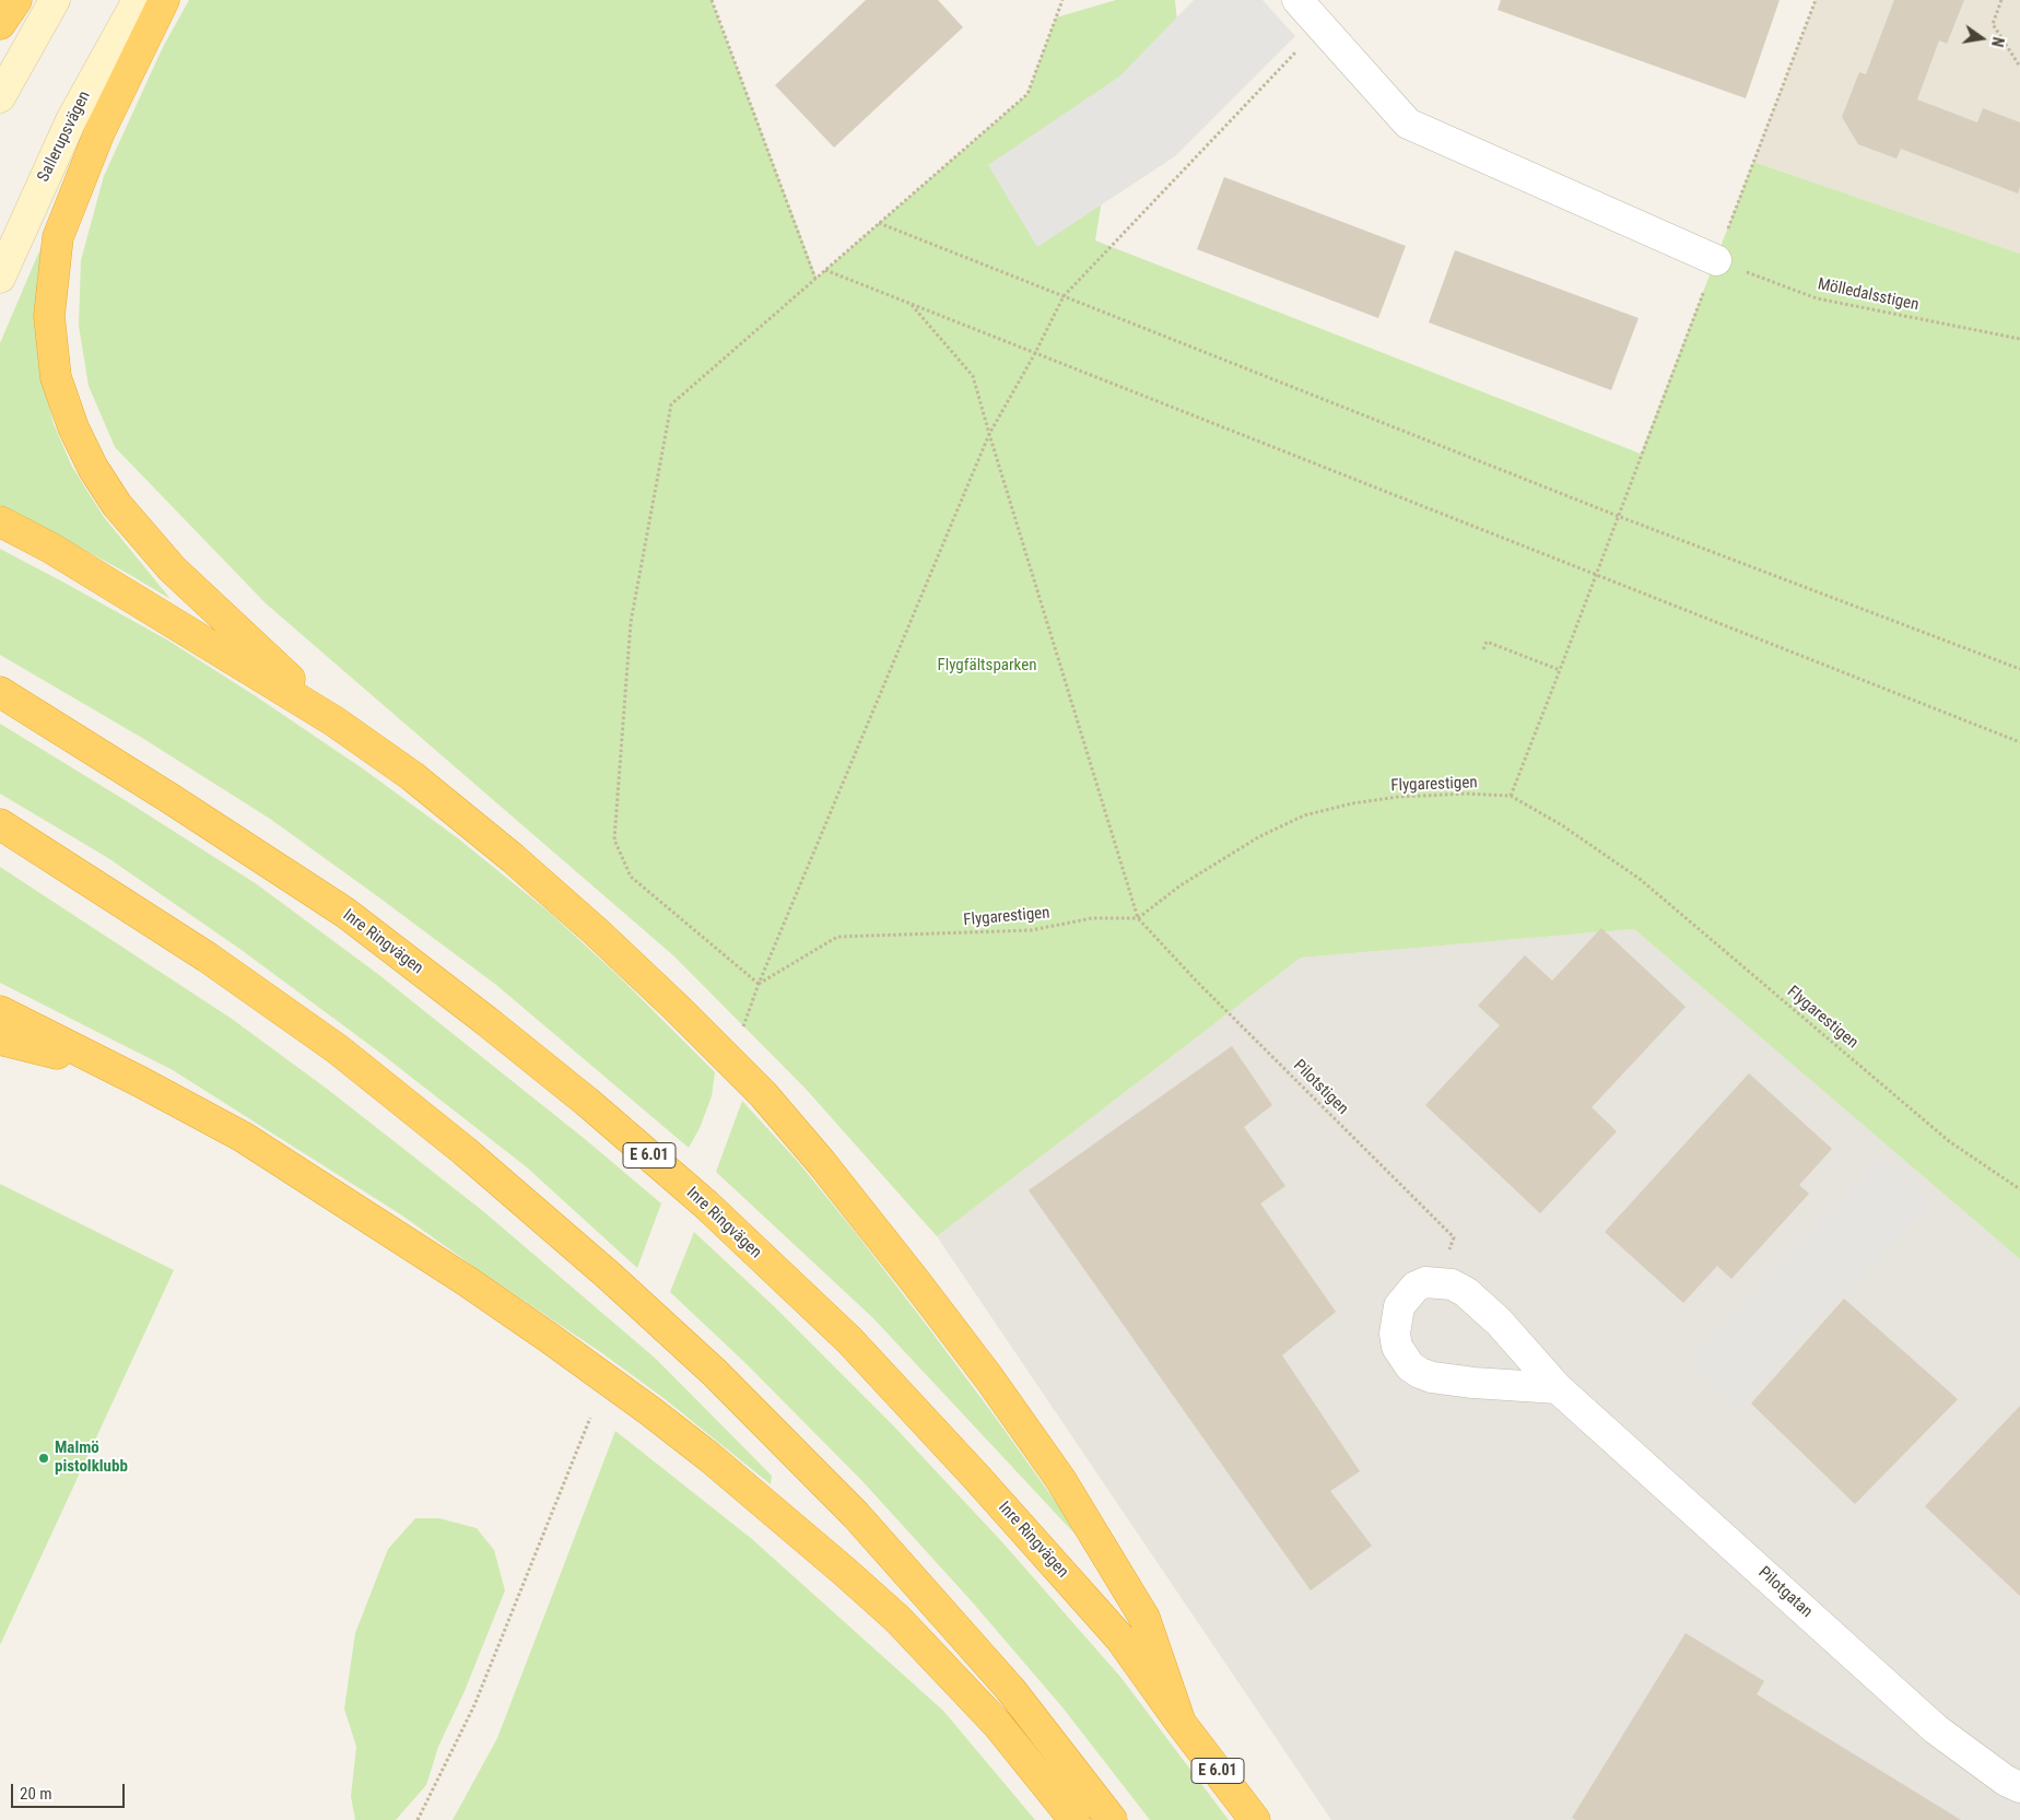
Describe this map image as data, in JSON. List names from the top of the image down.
{
  "streets": {
    "highway": ["Inre Ringvägen", "E 6.01"],
    "main road": ["Sallerupsvägen"],
    "street": ["Pilotgatan"],
    "path": ["Mölledalsstigen", "Flygarestigen", "Pilotstigen"]
  },
  "crossings": [
    ["Flygarestigen", "Pilotstigen"],
    ["Pilotstigen", "Pilotgatan"]
  ],
  "parks": ["Flygfältsparken"],
  "places": ["Malmö pistolklubb"],
  "scale_bar": "20 m",
  "north": "right"
}
